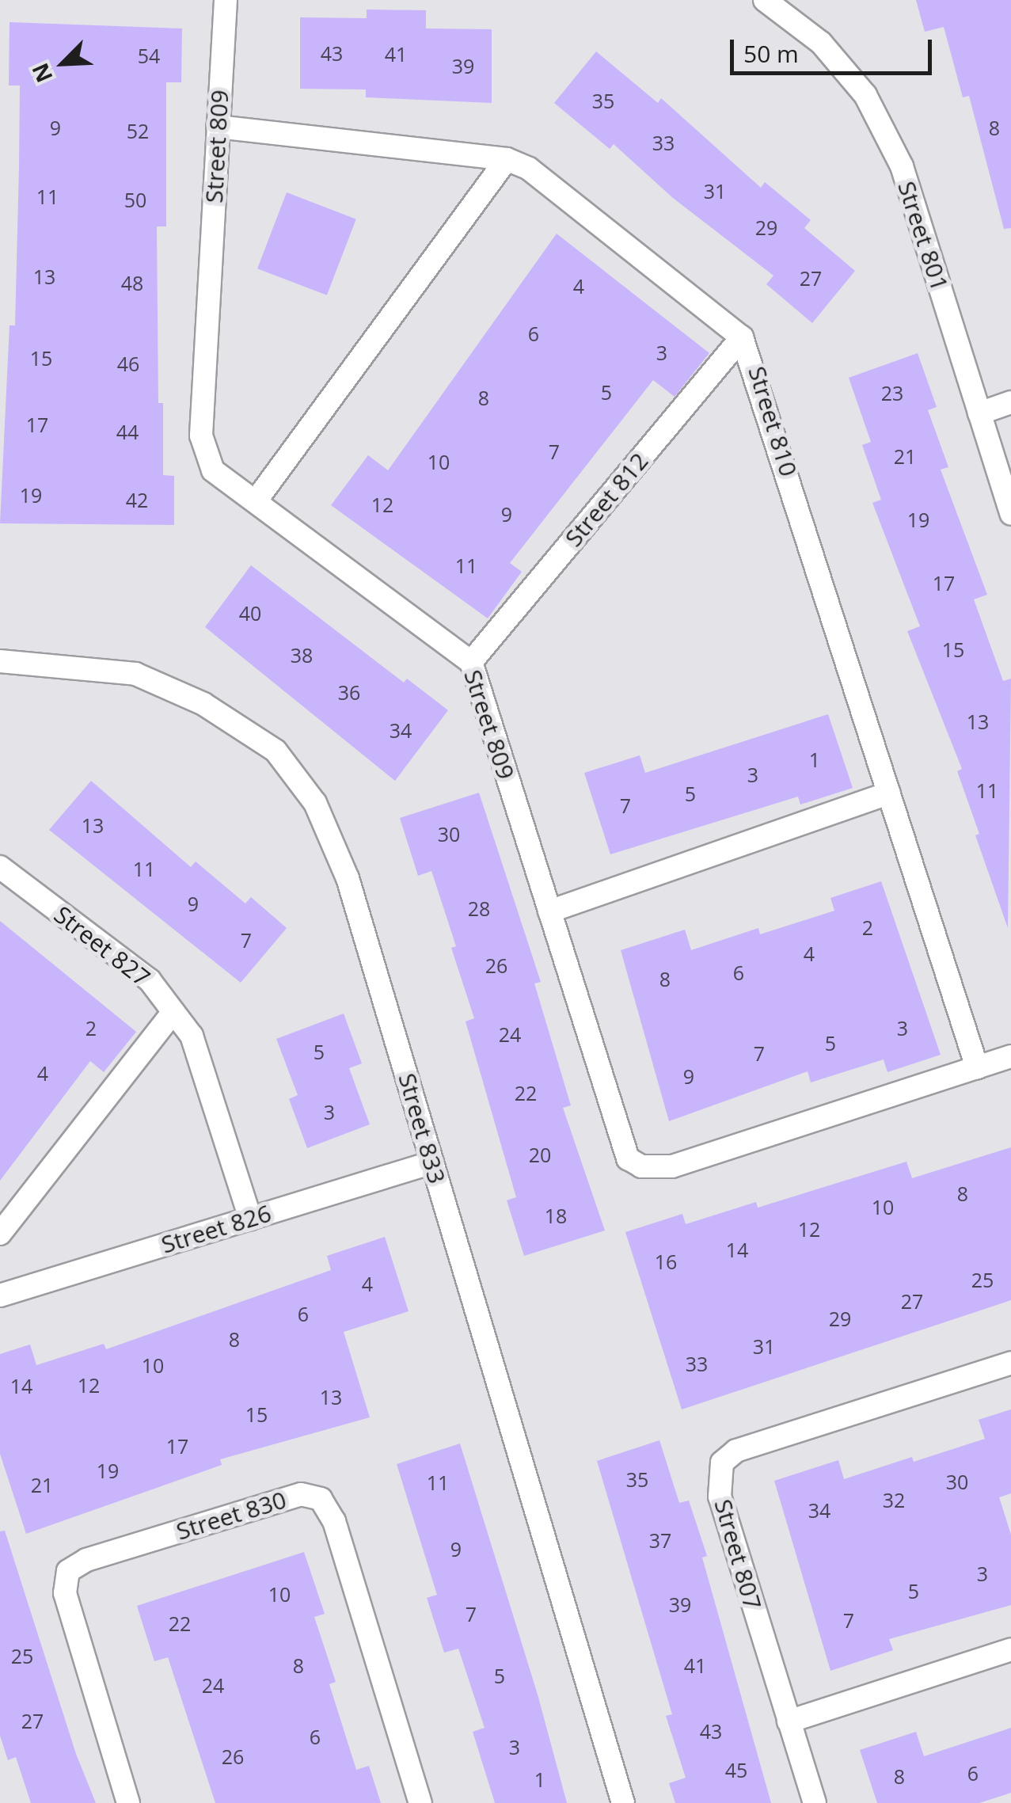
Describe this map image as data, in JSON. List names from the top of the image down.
{
  "streets": {
    "street": [
      "Street 809",
      "Street 801",
      "Street 810",
      "Street 812",
      "Street 827",
      "Street 833",
      "Street 826",
      "Street 830",
      "Street 807"
    ]
  },
  "crossings": [
    ["Street 809", "Street 810"],
    ["Street 809", "Street 812"],
    ["Street 810", "Street 812"],
    ["Street 827", "Street 826"],
    ["Street 833", "Street 826"]
  ],
  "house_numbers": [
    "43",
    "41",
    "54",
    "39",
    "35",
    "9",
    "8",
    "52",
    "33",
    "31",
    "11",
    "50",
    "29",
    "13",
    "27",
    "48",
    "4",
    "6",
    "3",
    "15",
    "46",
    "5",
    "23",
    "8",
    "17",
    "44",
    "7",
    "21",
    "10",
    "19",
    "42",
    "12",
    "9",
    "19",
    "11",
    "17",
    "40",
    "15",
    "38",
    "36",
    "13",
    "34",
    "1",
    "3",
    "11",
    "5",
    "7",
    "13",
    "30",
    "11",
    "9",
    "28",
    "2",
    "7",
    "4",
    "26",
    "6",
    "8",
    "2",
    "3",
    "24",
    "5",
    "5",
    "7",
    "4",
    "9",
    "22",
    "3",
    "20",
    "8",
    "10",
    "18",
    "12",
    "14",
    "16",
    "25",
    "4",
    "27",
    "6",
    "29",
    "8",
    "31",
    "33",
    "10",
    "12",
    "14",
    "13",
    "15",
    "17",
    "19",
    "35",
    "30",
    "11",
    "21",
    "32",
    "34",
    "37",
    "9",
    "3",
    "5",
    "10",
    "39",
    "7",
    "7",
    "22",
    "25",
    "8",
    "41",
    "5",
    "24",
    "27",
    "43",
    "6",
    "3",
    "26",
    "45",
    "6",
    "8",
    "1"
  ],
  "scale_bar": "50 m",
  "north": "bottom left"
}
